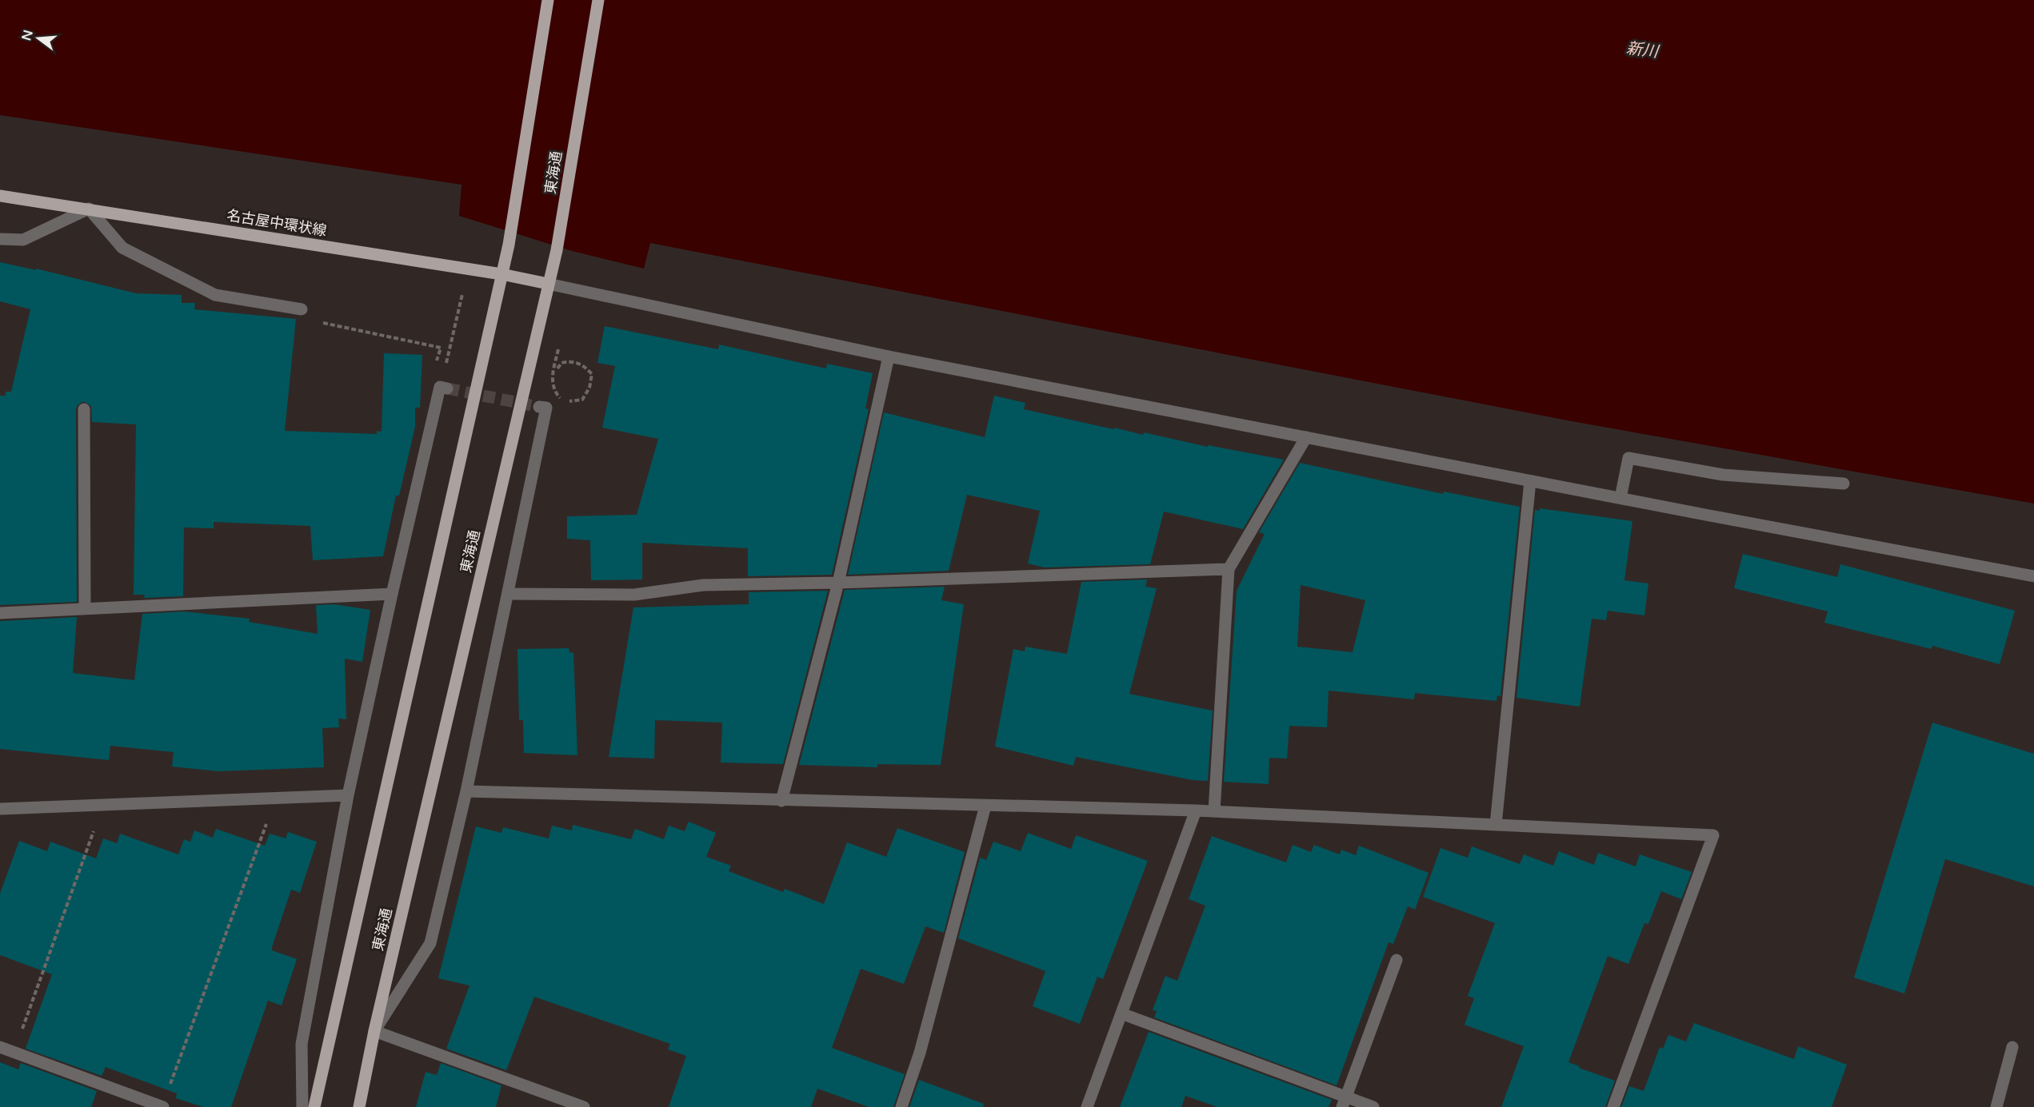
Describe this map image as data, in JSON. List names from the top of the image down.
{
  "streets": {
    "main road": ["東海通", "名古屋中環状線"]
  },
  "crossings": [
    ["東海通", "名古屋中環状線"]
  ],
  "water": ["新川"],
  "north": "left"
}
